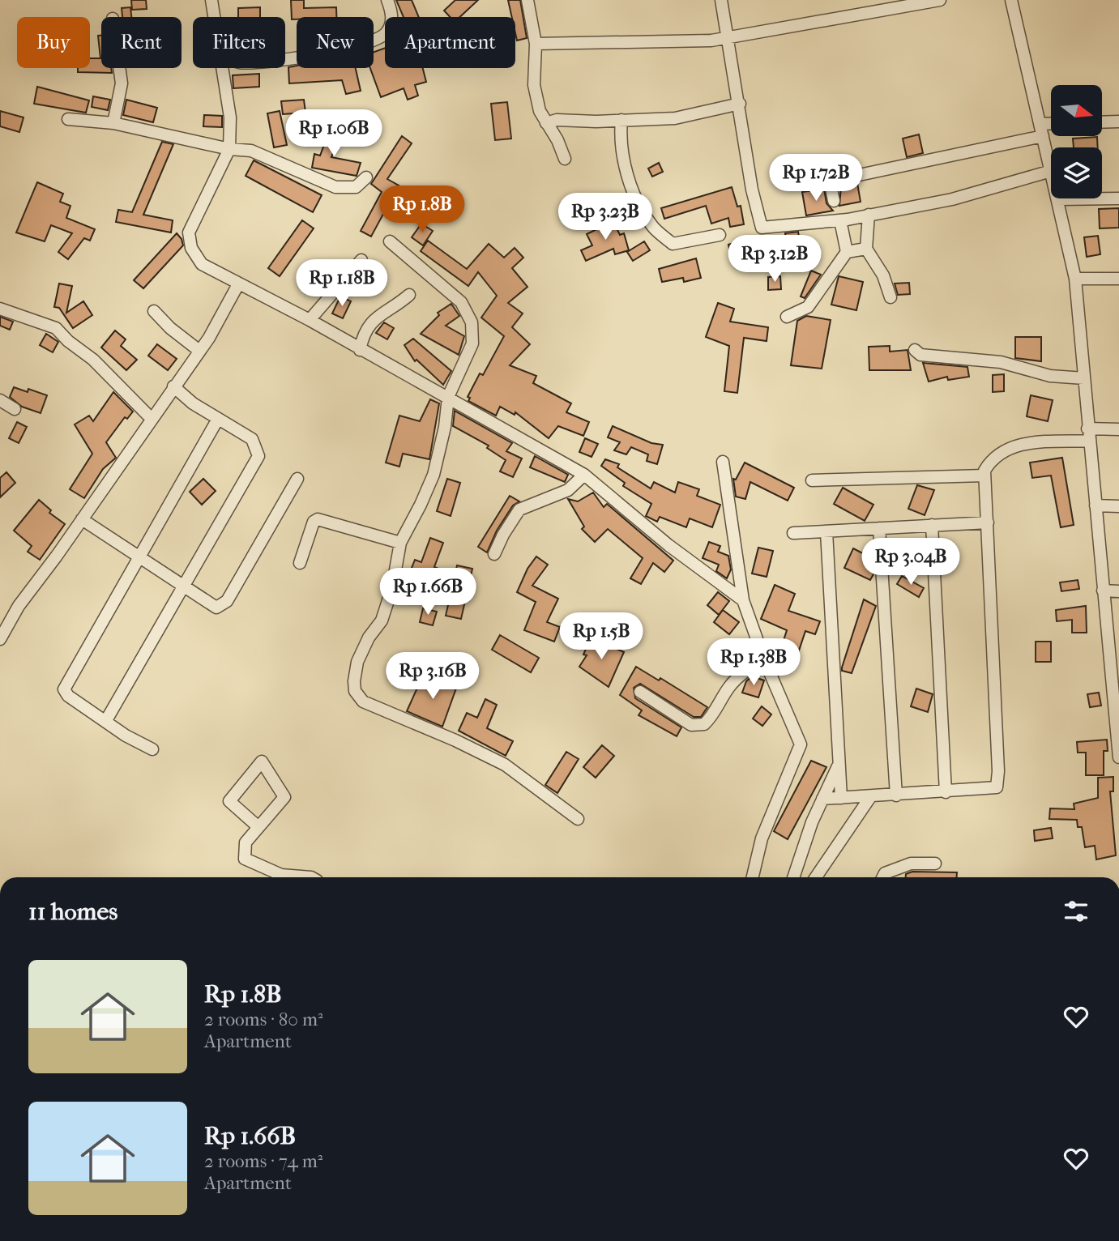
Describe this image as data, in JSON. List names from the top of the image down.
{
  "north": "right",
  "page": {
    "chip": [
      "Buy",
      "Rent",
      "Filters",
      "New",
      "Apartment"
    ],
    "price": [
      "Rp 1.06B",
      "Rp 1.72B",
      "Rp 1.8B",
      "Rp 3.23B",
      "Rp 3.12B",
      "Rp 1.18B",
      "Rp 3.04B",
      "Rp 1.66B",
      "Rp 1.5B",
      "Rp 1.38B",
      "Rp 3.16B"
    ],
    "heading": "11 homes",
    "list": [
      {
        "name": "Rp 1.8B",
        "note": "2 rooms · 80 m² · Apartment"
      },
      {
        "name": "Rp 1.66B",
        "note": "2 rooms · 74 m² · Apartment"
      }
    ]
  }
}
